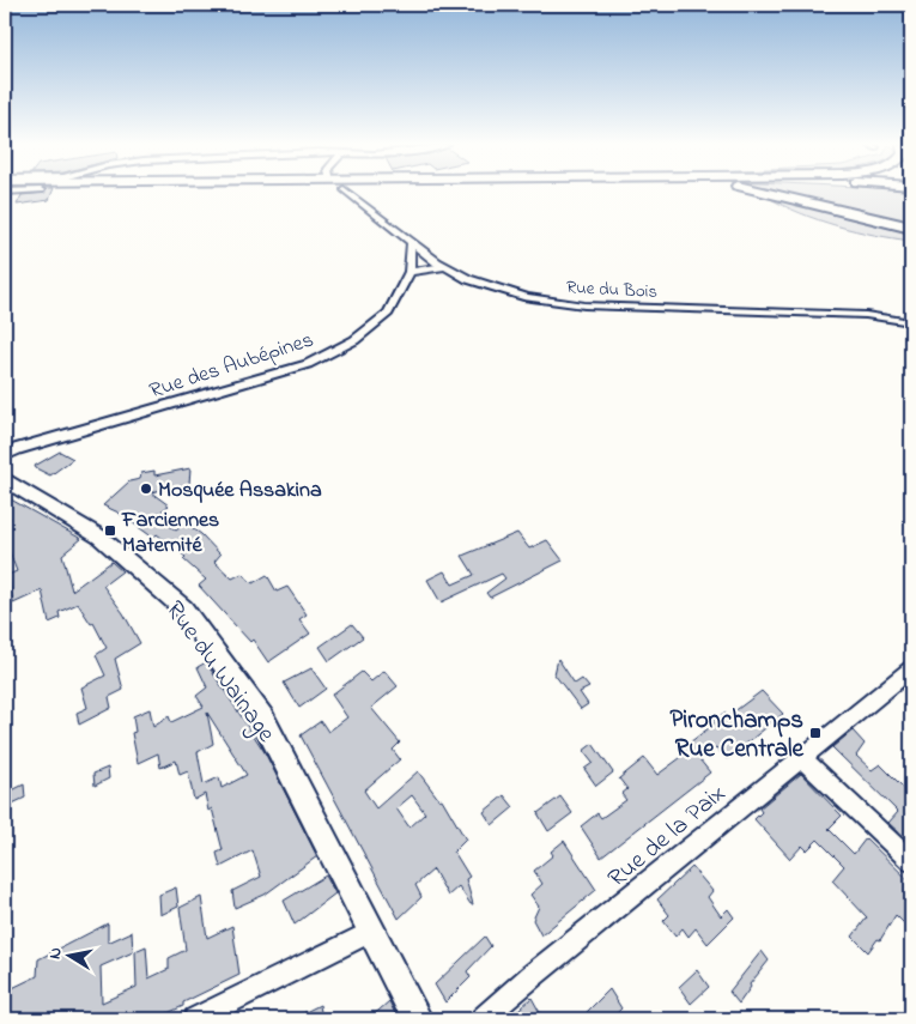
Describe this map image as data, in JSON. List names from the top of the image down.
{
  "streets": {
    "street": [
      "Rue du Bois",
      "Rue des Aubépines",
      "Rue du Wainage",
      "Rue de la Paix"
    ]
  },
  "crossings": [
    ["Rue du Bois", "Rue des Aubépines"]
  ],
  "places": {
    "other": ["Mosquée Assakina"],
    "transit": ["Farciennes Maternité", "Pironchamps Rue Centrale"]
  },
  "north": "left"
}
